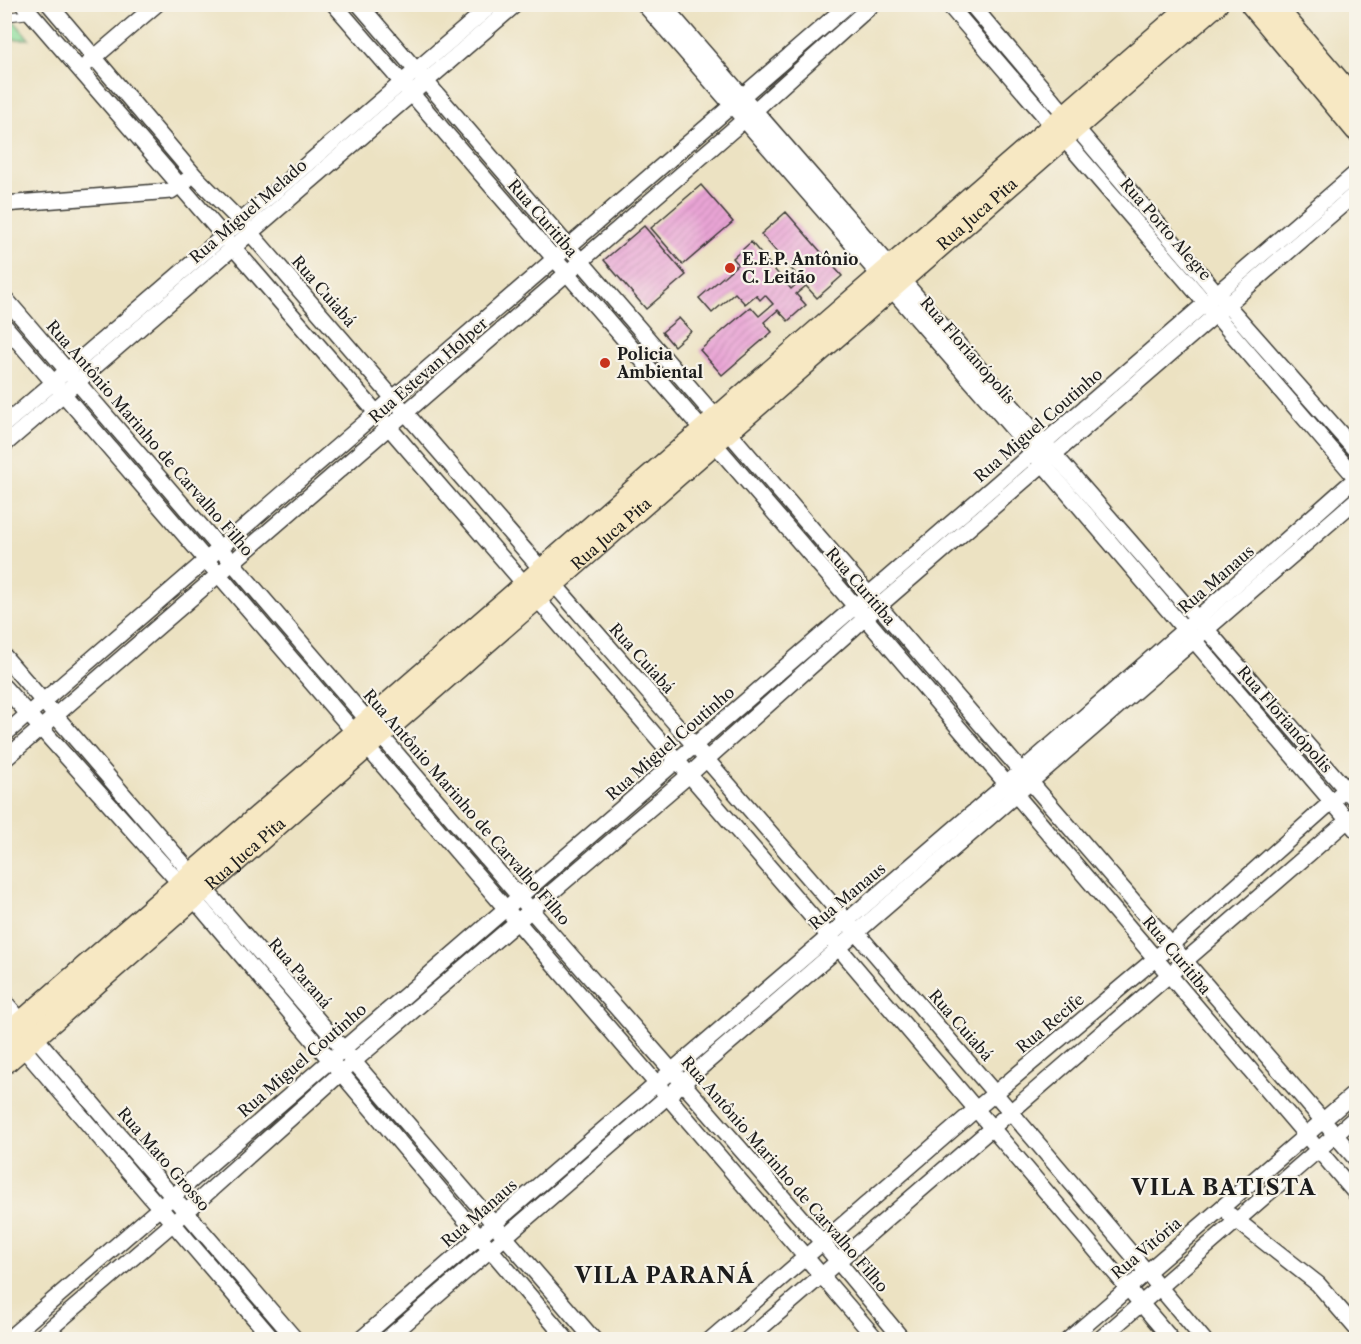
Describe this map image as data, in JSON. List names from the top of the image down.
{
  "streets": {
    "street": [
      "Rua Miguel Melado",
      "Rua Juca Pita",
      "Rua Curitiba",
      "Rua Porto Alegre",
      "Rua Cuiabá",
      "Rua Florianópolis",
      "Rua Estevan Holper",
      "Rua Miguel Coutinho",
      "Rua Antônio Marinho de Carvalho Filho",
      "Rua Manaus",
      "Rua Paraná",
      "Rua Recife",
      "Rua Mato Grosso",
      "Rua Vitória"
    ]
  },
  "crossings": [
    ["Rua Miguel Melado", "Rua Curitiba"],
    ["Rua Miguel Melado", "Rua Cuiabá"],
    ["Rua Miguel Melado", "Rua Antônio Marinho de Carvalho Filho"],
    ["Rua Juca Pita", "Rua Curitiba"],
    ["Rua Juca Pita", "Rua Porto Alegre"],
    ["Rua Juca Pita", "Rua Cuiabá"],
    ["Rua Juca Pita", "Rua Florianópolis"],
    ["Rua Juca Pita", "Rua Antônio Marinho de Carvalho Filho"],
    ["Rua Juca Pita", "Rua Paraná"],
    ["Rua Juca Pita", "Rua Mato Grosso"],
    ["Rua Curitiba", "Rua Estevan Holper"],
    ["Rua Curitiba", "Rua Miguel Coutinho"],
    ["Rua Curitiba", "Rua Manaus"],
    ["Rua Curitiba", "Rua Recife"],
    ["Rua Curitiba", "Rua Vitória"],
    ["Rua Porto Alegre", "Rua Miguel Coutinho"],
    ["Rua Porto Alegre", "Rua Manaus"],
    ["Rua Cuiabá", "Rua Estevan Holper"],
    ["Rua Cuiabá", "Rua Miguel Coutinho"],
    ["Rua Cuiabá", "Rua Manaus"],
    ["Rua Cuiabá", "Rua Recife"],
    ["Rua Cuiabá", "Rua Vitória"],
    ["Rua Florianópolis", "Rua Estevan Holper"],
    ["Rua Florianópolis", "Rua Miguel Coutinho"],
    ["Rua Florianópolis", "Rua Manaus"],
    ["Rua Florianópolis", "Rua Recife"],
    ["Rua Estevan Holper", "Rua Antônio Marinho de Carvalho Filho"],
    ["Rua Estevan Holper", "Rua Paraná"],
    ["Rua Miguel Coutinho", "Rua Antônio Marinho de Carvalho Filho"],
    ["Rua Miguel Coutinho", "Rua Paraná"],
    ["Rua Miguel Coutinho", "Rua Mato Grosso"],
    ["Rua Antônio Marinho de Carvalho Filho", "Rua Manaus"],
    ["Rua Antônio Marinho de Carvalho Filho", "Rua Recife"],
    ["Rua Manaus", "Rua Paraná"]
  ],
  "districts": ["VILA BATISTA", "VILA PARANÁ"],
  "places": ["E.E.P. Antônio C. Leitão", "Policia Ambiental"]
}
